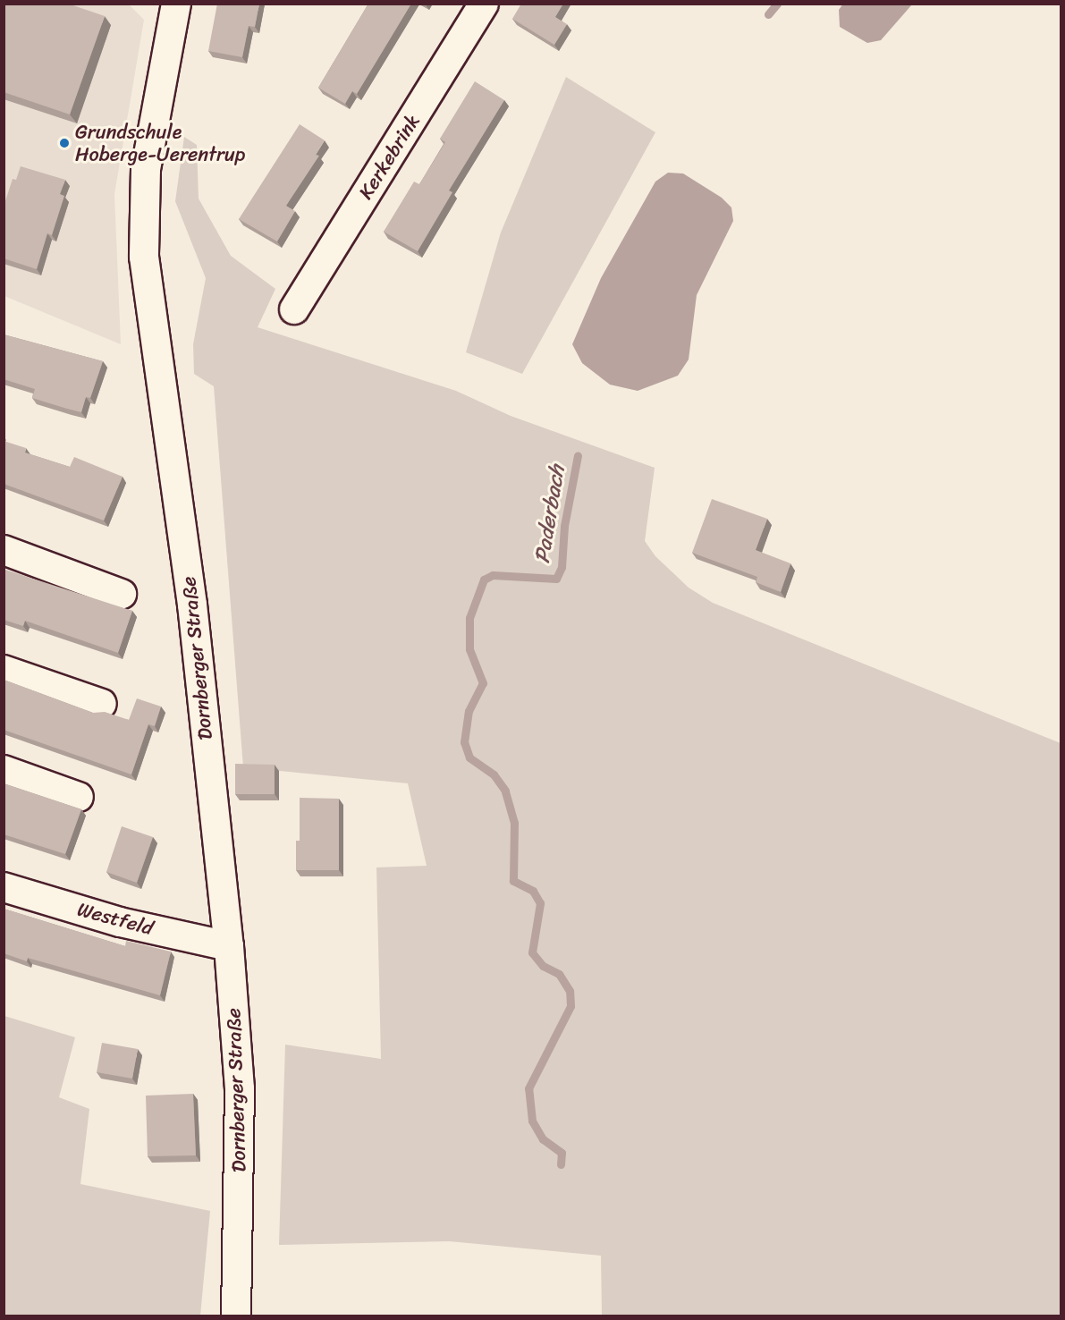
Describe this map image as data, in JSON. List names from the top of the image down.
{
  "streets": {
    "street": ["Kerkebrink", "Dornberger Straße", "Westfeld"]
  },
  "crossings": [
    ["Dornberger Straße", "Westfeld"]
  ],
  "water": ["Paderbach"],
  "places": ["Grundschule Hoberge-Uerentrup"]
}
